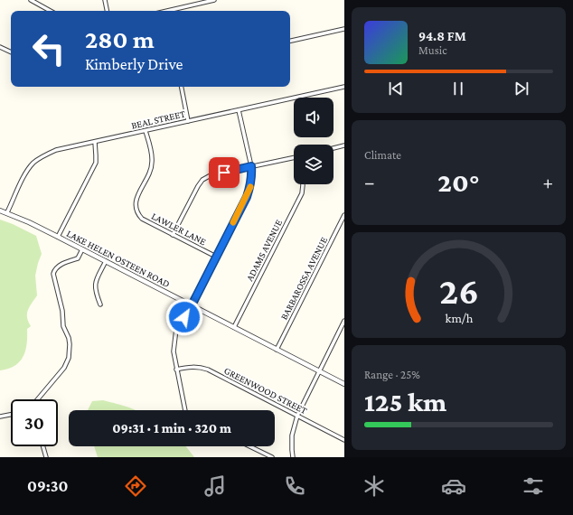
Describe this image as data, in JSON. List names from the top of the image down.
{
  "streets": {
    "street": [
      "BEAL STREET",
      "LAWLER LANE",
      "ADAMS AVENUE",
      "LAKE HELEN OSTEEN ROAD",
      "BARBAROSSA AVENUE",
      "GREENWOOD STREET"
    ]
  },
  "crossings": [
    ["BEAL STREET", "LAWLER LANE"],
    ["BEAL STREET", "LAKE HELEN OSTEEN ROAD"],
    ["ADAMS AVENUE", "LAKE HELEN OSTEEN ROAD"],
    ["LAKE HELEN OSTEEN ROAD", "BARBAROSSA AVENUE"]
  ],
  "page": {
    "turn": ["280 m", "Kimberly Drive"],
    "song": ["94.8 FM", "Music"],
    "tile": [
      "Climate",
      ["Range · 25%", "125 km"]
    ],
    "heat": ["−", "20°", "+"],
    "limit": "30",
    "trip": "09:31 · 1 min · 320 m",
    "tabs": "09:30",
    "gauge": ["26", "km/h"]
  }
}
